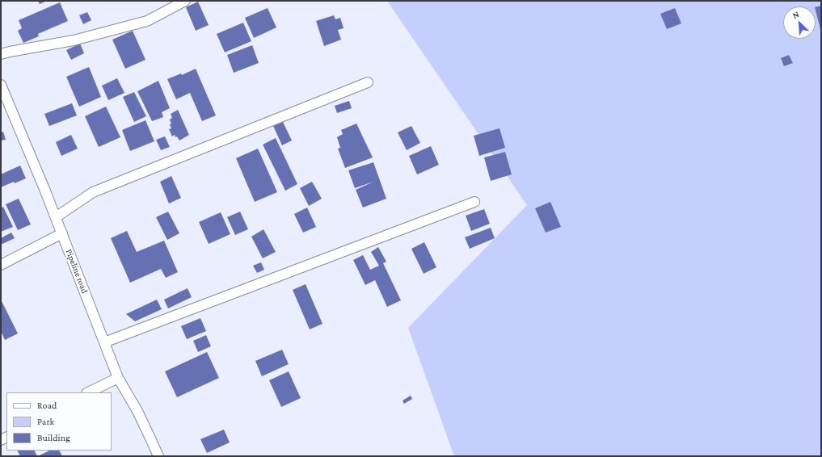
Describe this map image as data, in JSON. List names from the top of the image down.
{
  "streets": {
    "street": ["Pipeline road"]
  },
  "legend": ["Road", "Park", "Building"],
  "north": "top left"
}
